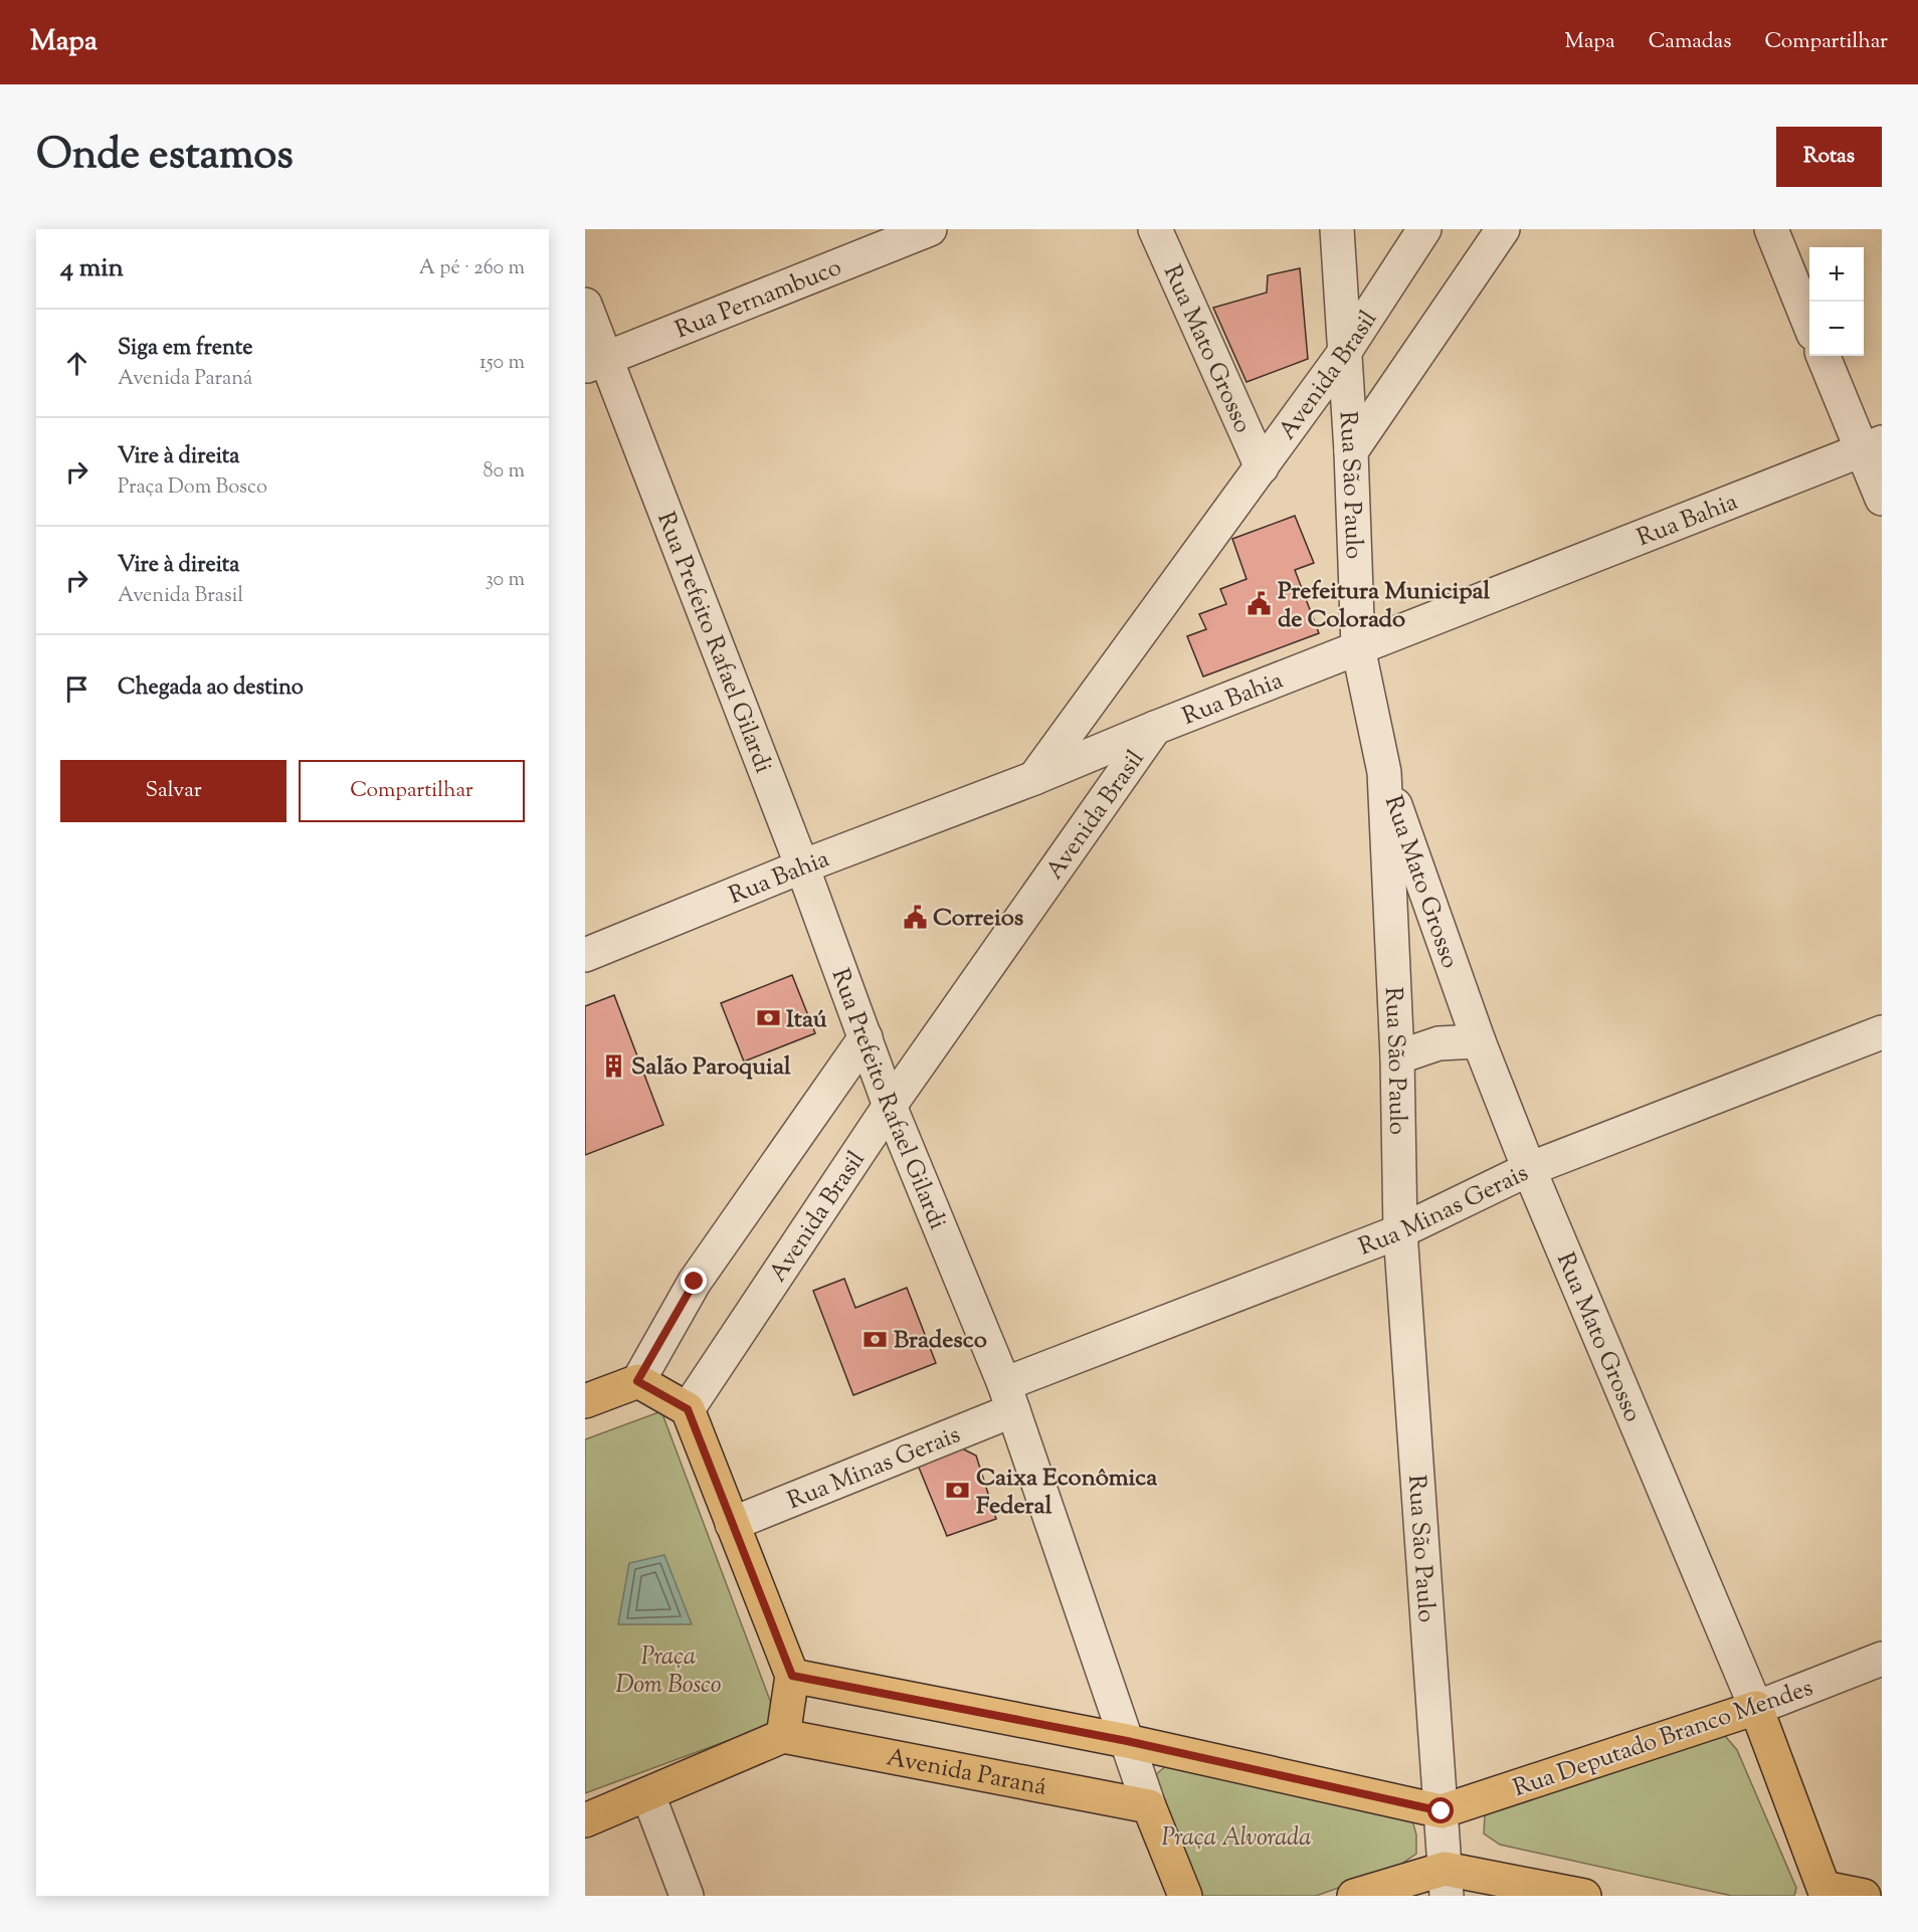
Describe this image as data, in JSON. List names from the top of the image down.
{
  "streets": {
    "main road": [
      "Rua Mato Grosso",
      "Rua Prefeito Rafael Gilardi",
      "Rua Deputado Branco Mendes",
      "Avenida Paraná"
    ],
    "street": [
      "Rua Pernambuco",
      "Avenida Brasil",
      "Rua São Paulo",
      "Rua Bahia",
      "Rua Minas Gerais"
    ]
  },
  "crossings": [
    ["Rua Pernambuco", "Rua Prefeito Rafael Gilardi"],
    ["Rua Mato Grosso", "Avenida Brasil"],
    ["Rua Mato Grosso", "Rua São Paulo"],
    ["Rua Mato Grosso", "Rua Minas Gerais"],
    ["Rua Mato Grosso", "Rua Deputado Branco Mendes"],
    ["Avenida Brasil", "Rua São Paulo"],
    ["Avenida Brasil", "Rua Bahia"],
    ["Avenida Brasil", "Rua Prefeito Rafael Gilardi"],
    ["Rua São Paulo", "Rua Bahia"],
    ["Rua São Paulo", "Rua Minas Gerais"],
    ["Rua São Paulo", "Rua Deputado Branco Mendes"],
    ["Rua Bahia", "Rua Prefeito Rafael Gilardi"],
    ["Rua Prefeito Rafael Gilardi", "Rua Minas Gerais"],
    ["Rua Prefeito Rafael Gilardi", "Avenida Paraná"]
  ],
  "parks": ["Praça Dom Bosco", "Praça Alvorada"],
  "places": {
    "public building": ["Prefeitura Municipal de Colorado", "Correios"],
    "bank": ["Itaú", "Bradesco", "Caixa Econômica Federal"],
    "building": ["Salão Paroquial"]
  },
  "page": {
    "header": "Mapa",
    "nav": ["Mapa", "Camadas", "Compartilhar"],
    "title": "Onde estamos",
    "buttons": [
      "Rotas",
      ["Salvar", "Compartilhar"]
    ],
    "heading": ["4 min", "A pé · 260 m"],
    "map_buttons": ["+", "−"],
    "list": [
      ["Siga em frente", "Avenida Paraná", "150 m"],
      ["Vire à direita", "Praça Dom Bosco", "80 m"],
      ["Vire à direita", "Avenida Brasil", "30 m"],
      "Chegada ao destino"
    ]
  }
}
